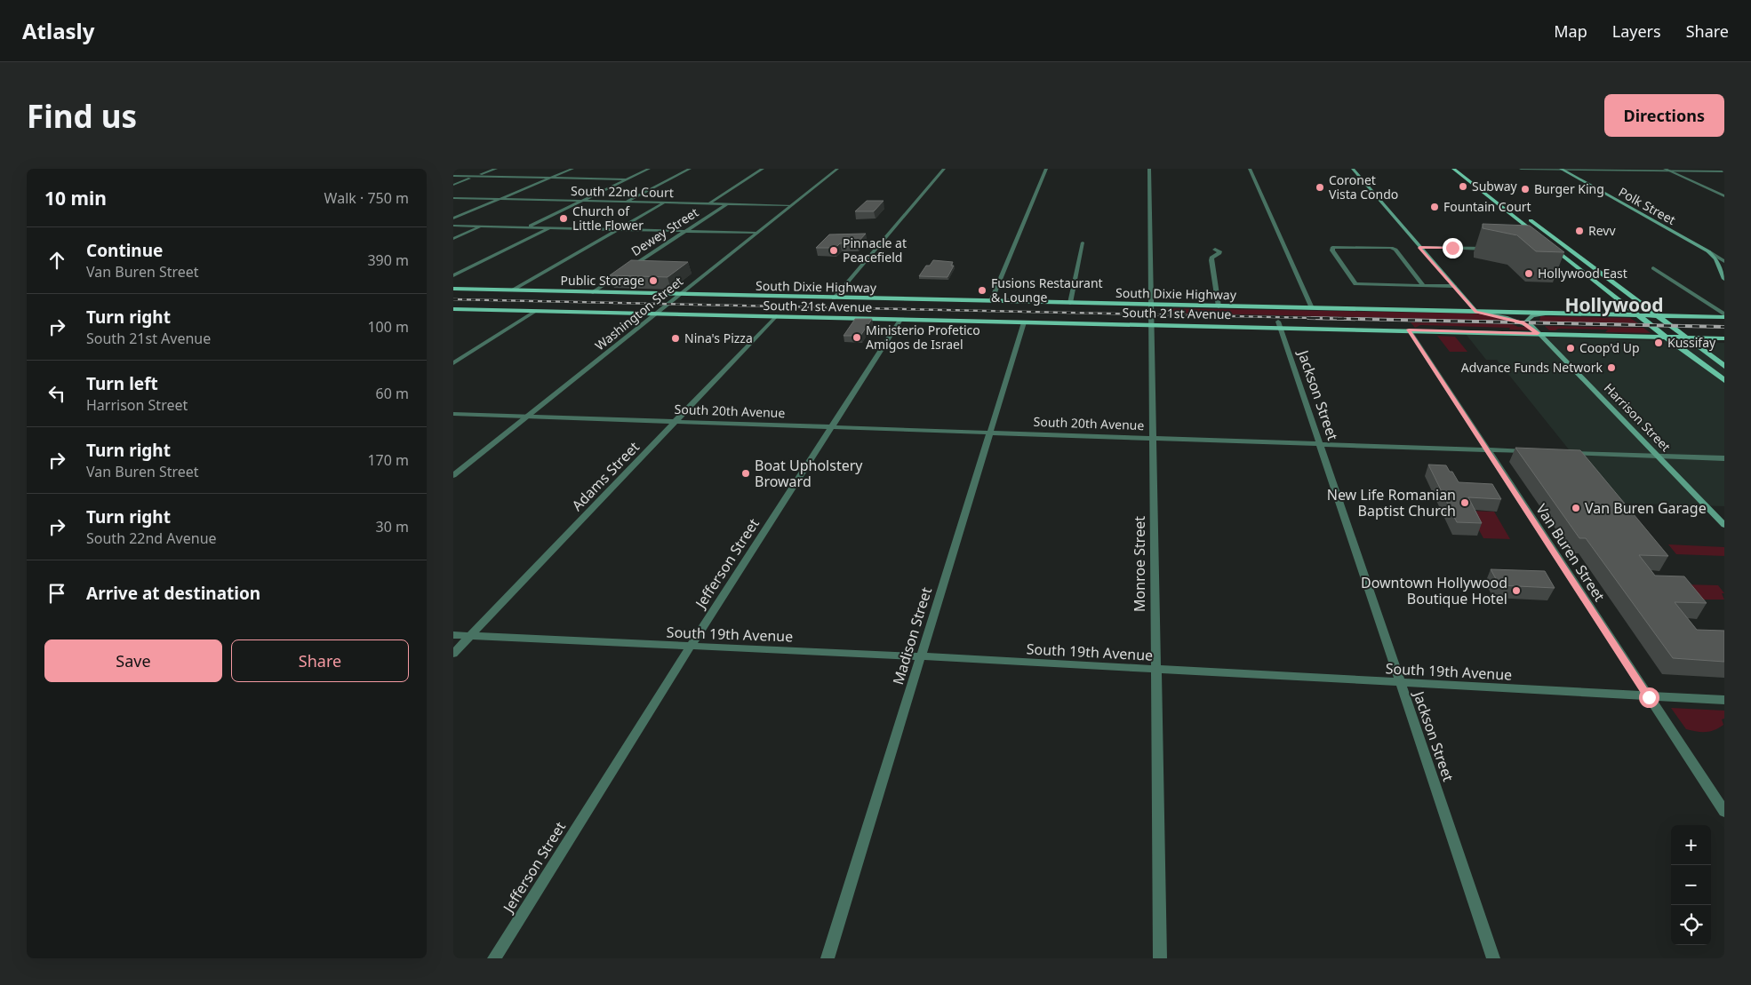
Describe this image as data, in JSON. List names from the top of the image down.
{
  "streets": {
    "main road": [
      "Polk Street",
      "South Dixie Highway",
      "South 21st Avenue",
      "Harrison Street"
    ],
    "street": [
      "South 22nd Court",
      "Dewey Street",
      "Washington Street",
      "Jackson Street",
      "South 20th Avenue",
      "Adams Street",
      "Van Buren Street",
      "Jefferson Street",
      "Monroe Street",
      "South 19th Avenue",
      "Madison Street"
    ]
  },
  "crossings": [
    ["South 22nd Court", "Dewey Street"],
    ["South 22nd Court", "Washington Street"],
    ["Dewey Street", "South Dixie Highway"],
    ["South Dixie Highway", "Washington Street"],
    ["South Dixie Highway", "Harrison Street"],
    ["South Dixie Highway", "Monroe Street"],
    ["South 21st Avenue", "Washington Street"],
    ["South 21st Avenue", "Jackson Street"],
    ["South 21st Avenue", "Harrison Street"],
    ["South 21st Avenue", "Adams Street"],
    ["South 21st Avenue", "Van Buren Street"],
    ["South 21st Avenue", "Jefferson Street"],
    ["South 21st Avenue", "Monroe Street"],
    ["South 21st Avenue", "Madison Street"],
    ["Washington Street", "South 20th Avenue"],
    ["Jackson Street", "South 20th Avenue"],
    ["Jackson Street", "South 19th Avenue"],
    ["South 20th Avenue", "Adams Street"],
    ["South 20th Avenue", "Van Buren Street"],
    ["South 20th Avenue", "Jefferson Street"],
    ["South 20th Avenue", "Monroe Street"],
    ["South 20th Avenue", "Madison Street"],
    ["Adams Street", "South 19th Avenue"],
    ["Van Buren Street", "South 19th Avenue"],
    ["Jefferson Street", "South 19th Avenue"],
    ["Monroe Street", "South 19th Avenue"],
    ["South 19th Avenue", "Madison Street"]
  ],
  "districts": ["Hollywood"],
  "places": [
    "Subway",
    "Coronet Vista Condo",
    "Burger King",
    "Fountain Court",
    "Church of Little Flower",
    "Revv",
    "Pinnacle at Peacefield",
    "Hollywood East",
    "Public Storage",
    "Fusions Restaurant & Lounge",
    "Ministerio Profetico Amigos de Israel",
    "Nina's Pizza",
    "Kussifay",
    "Coop'd Up",
    "Advance Funds Network",
    "Boat Upholstery Broward",
    "New Life Romanian Baptist Church",
    "Van Buren Garage",
    "Downtown Hollywood Boutique Hotel"
  ],
  "page": {
    "header": "Atlasly",
    "nav": ["Map", "Layers", "Share"],
    "buttons": [
      "Directions",
      ["Save", "Share"]
    ],
    "title": "Find us",
    "heading": ["10 min", "Walk · 750 m"],
    "list": [
      ["Continue", "Van Buren Street", "390 m"],
      ["Turn right", "South 21st Avenue", "100 m"],
      ["Turn left", "Harrison Street", "60 m"],
      ["Turn right", "Van Buren Street", "170 m"],
      ["Turn right", "South 22nd Avenue", "30 m"],
      "Arrive at destination"
    ],
    "map_buttons": ["+", "−"]
  }
}
